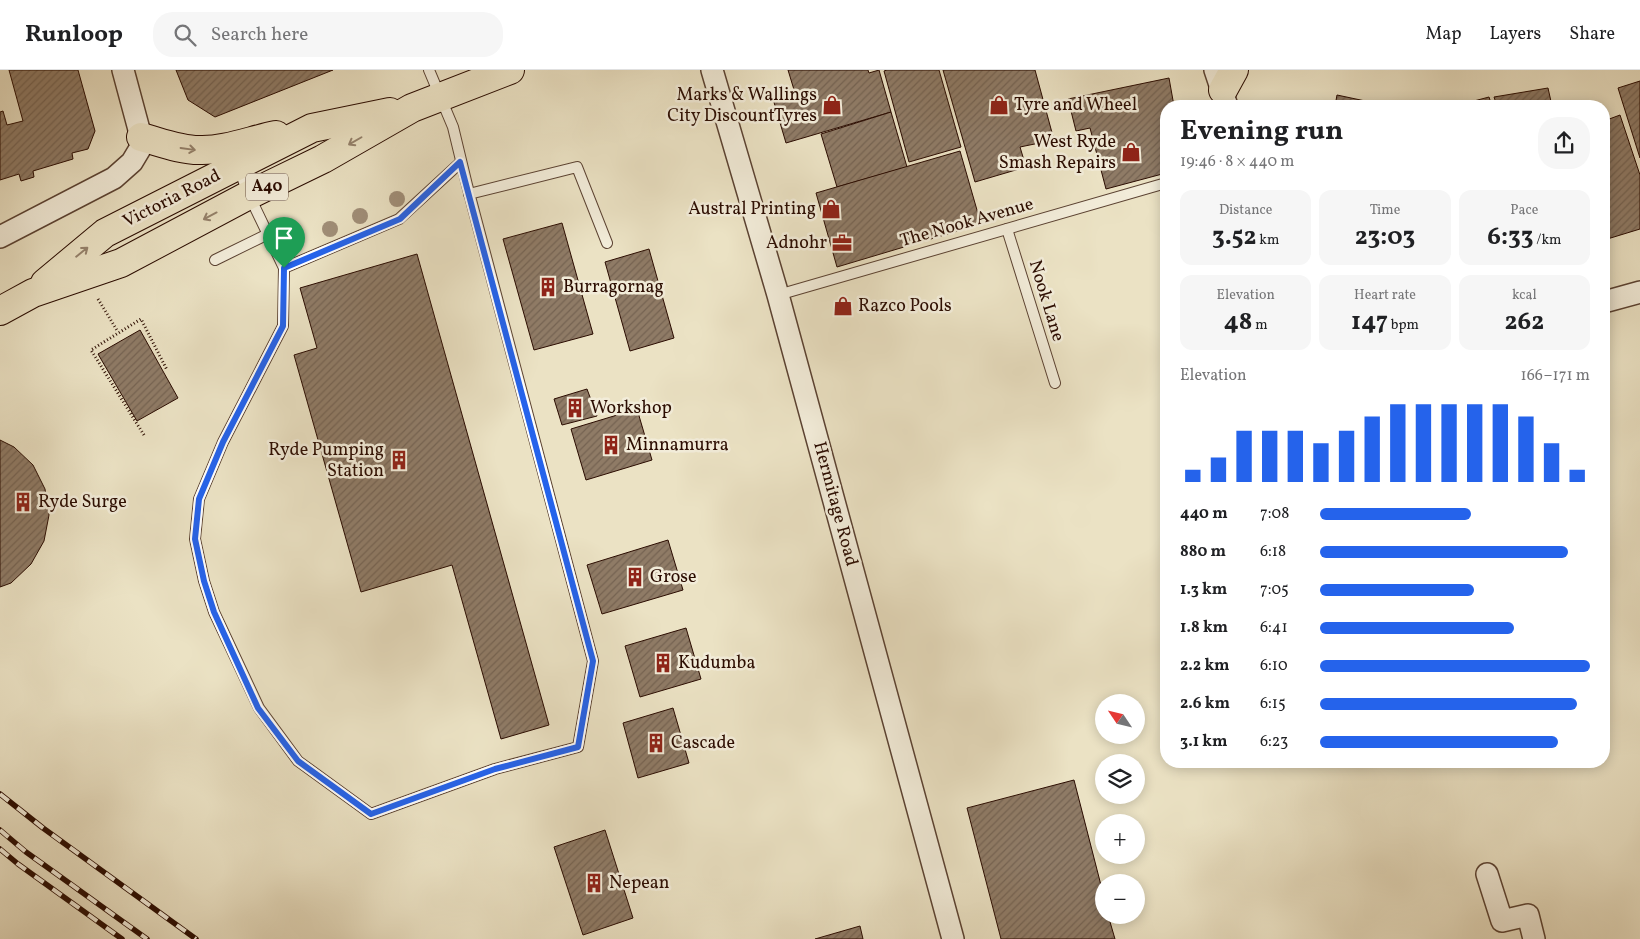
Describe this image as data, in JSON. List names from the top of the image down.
{
  "streets": {
    "highway": ["A40", "Victoria Road"],
    "street": ["Hermitage Road"],
    "lane": ["The Nook Avenue", "Nook Lane"]
  },
  "crossings": [
    ["The Nook Avenue", "Nook Lane"],
    ["The Nook Avenue", "Hermitage Road"]
  ],
  "places": {
    "shop": [
      "Marks & Wallings City DiscountTyres",
      "Tyre and Wheel",
      "West Ryde Smash Repairs",
      "Austral Printing",
      "Razco Pools"
    ],
    "office": ["Adnohr"],
    "building": [
      "Burragornag",
      "Workshop",
      "Minnamurra",
      "Ryde Pumping Station",
      "Ryde Surge",
      "Grose",
      "Kudumba",
      "Cascade",
      "Nepean"
    ]
  },
  "north": "top left",
  "page": {
    "header": "Runloop",
    "search": "Search here",
    "nav": ["Map", "Layers", "Share"],
    "heading": ["Evening run", "19:46 · 8 × 440 m"],
    "stats": [
      ["Distance", "3.52 km"],
      ["Time", "23:03"],
      ["Pace", "6:33 /km"],
      ["Elevation", "48 m"],
      ["Heart rate", "147 bpm"],
      ["kcal", "262"]
    ],
    "chart": ["Elevation", "166–171 m"],
    "list": [
      {
        "name": "440 m",
        "note": "7:08"
      },
      {
        "name": "880 m",
        "note": "6:18"
      },
      {
        "name": "1.3 km",
        "note": "7:05"
      },
      {
        "name": "1.8 km",
        "note": "6:41"
      },
      {
        "name": "2.2 km",
        "note": "6:10"
      },
      {
        "name": "2.6 km",
        "note": "6:15"
      },
      {
        "name": "3.1 km",
        "note": "6:23"
      }
    ],
    "map_buttons": ["+", "−"]
  }
}
